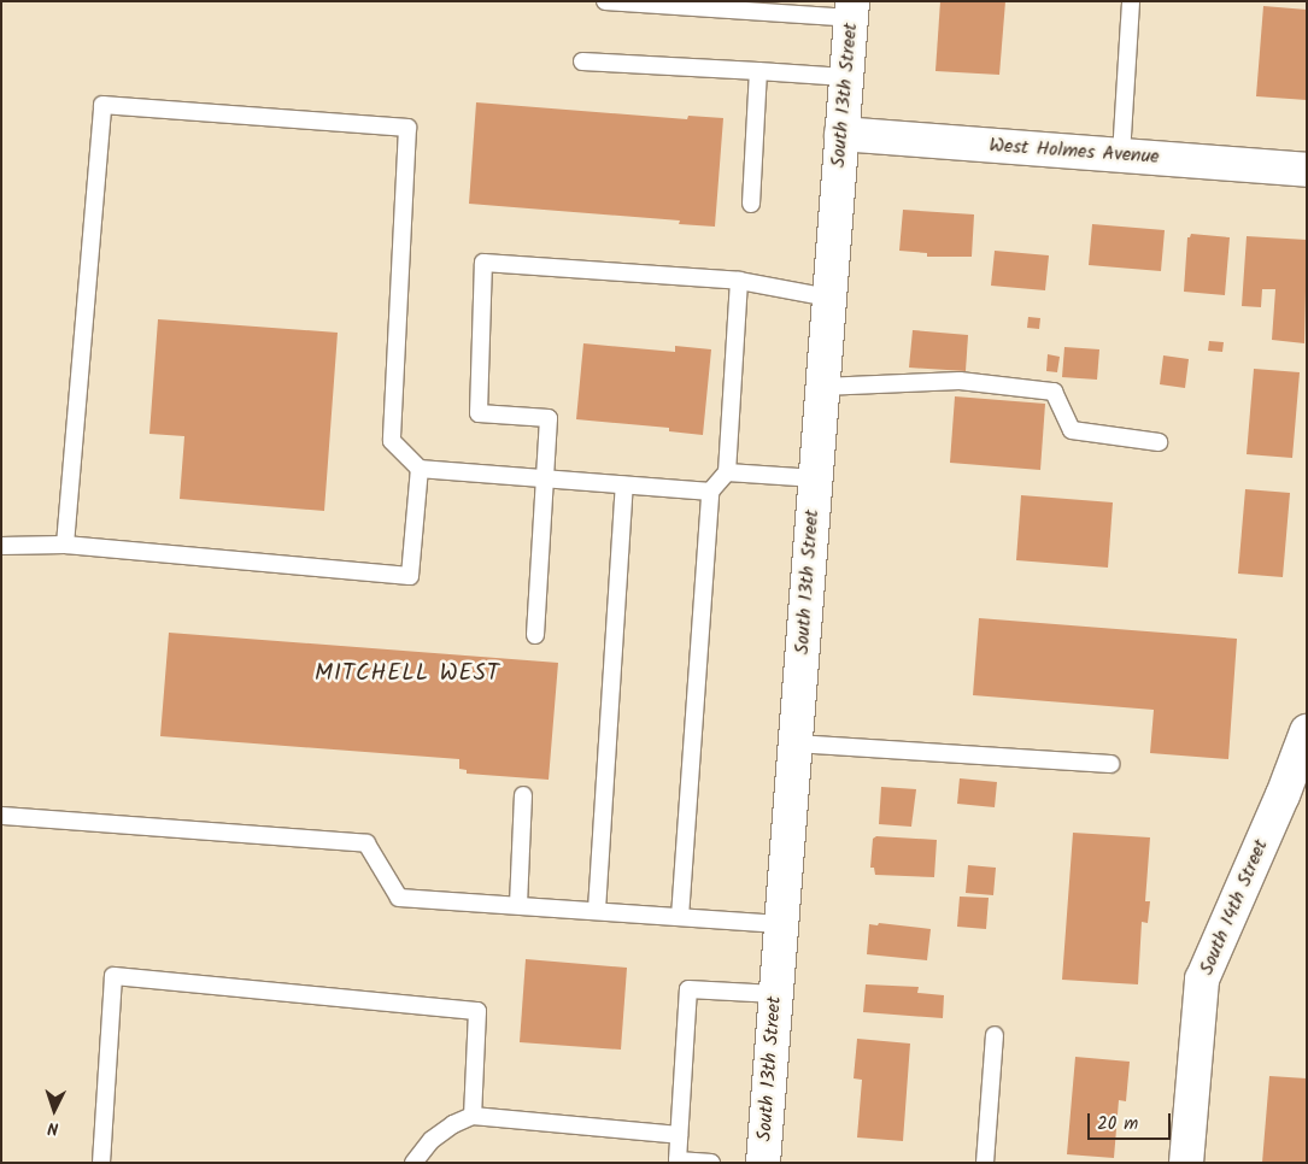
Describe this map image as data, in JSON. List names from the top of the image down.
{
  "streets": {
    "street": ["South 13th Street", "West Holmes Avenue", "South 14th Street"]
  },
  "crossings": [
    ["South 13th Street", "West Holmes Avenue"]
  ],
  "districts": ["MITCHELL WEST"],
  "scale_bar": "20 m",
  "north": "bottom"
}
